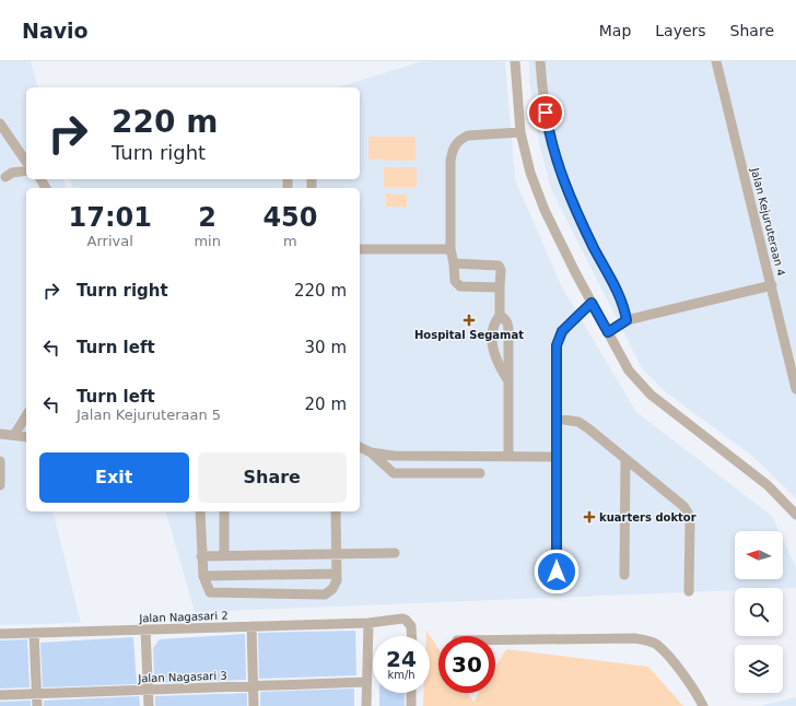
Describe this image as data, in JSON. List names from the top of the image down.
{
  "streets": {
    "street": ["Jalan Kejuruteraan 4", "Jalan Nagasari 2", "Jalan Nagasari 3"]
  },
  "places": {
    "health": ["Hospital Segamat", "kuarters doktor"]
  },
  "north": "left",
  "page": {
    "header": "Navio",
    "nav": ["Map", "Layers", "Share"],
    "turn": ["220 m", "Turn right"],
    "eta": [
      "17:01",
      "Arrival",
      "2",
      "min",
      "450",
      "m"
    ],
    "list": [
      {
        "name": "Turn right",
        "value": "220 m"
      },
      {
        "name": "Turn left",
        "value": "30 m"
      },
      {
        "name": "Turn left",
        "note": "Jalan Kejuruteraan 5",
        "value": "20 m"
      }
    ],
    "buttons": ["Exit", "Share"],
    "speed": "24 km/h",
    "limit": "30"
  }
}
